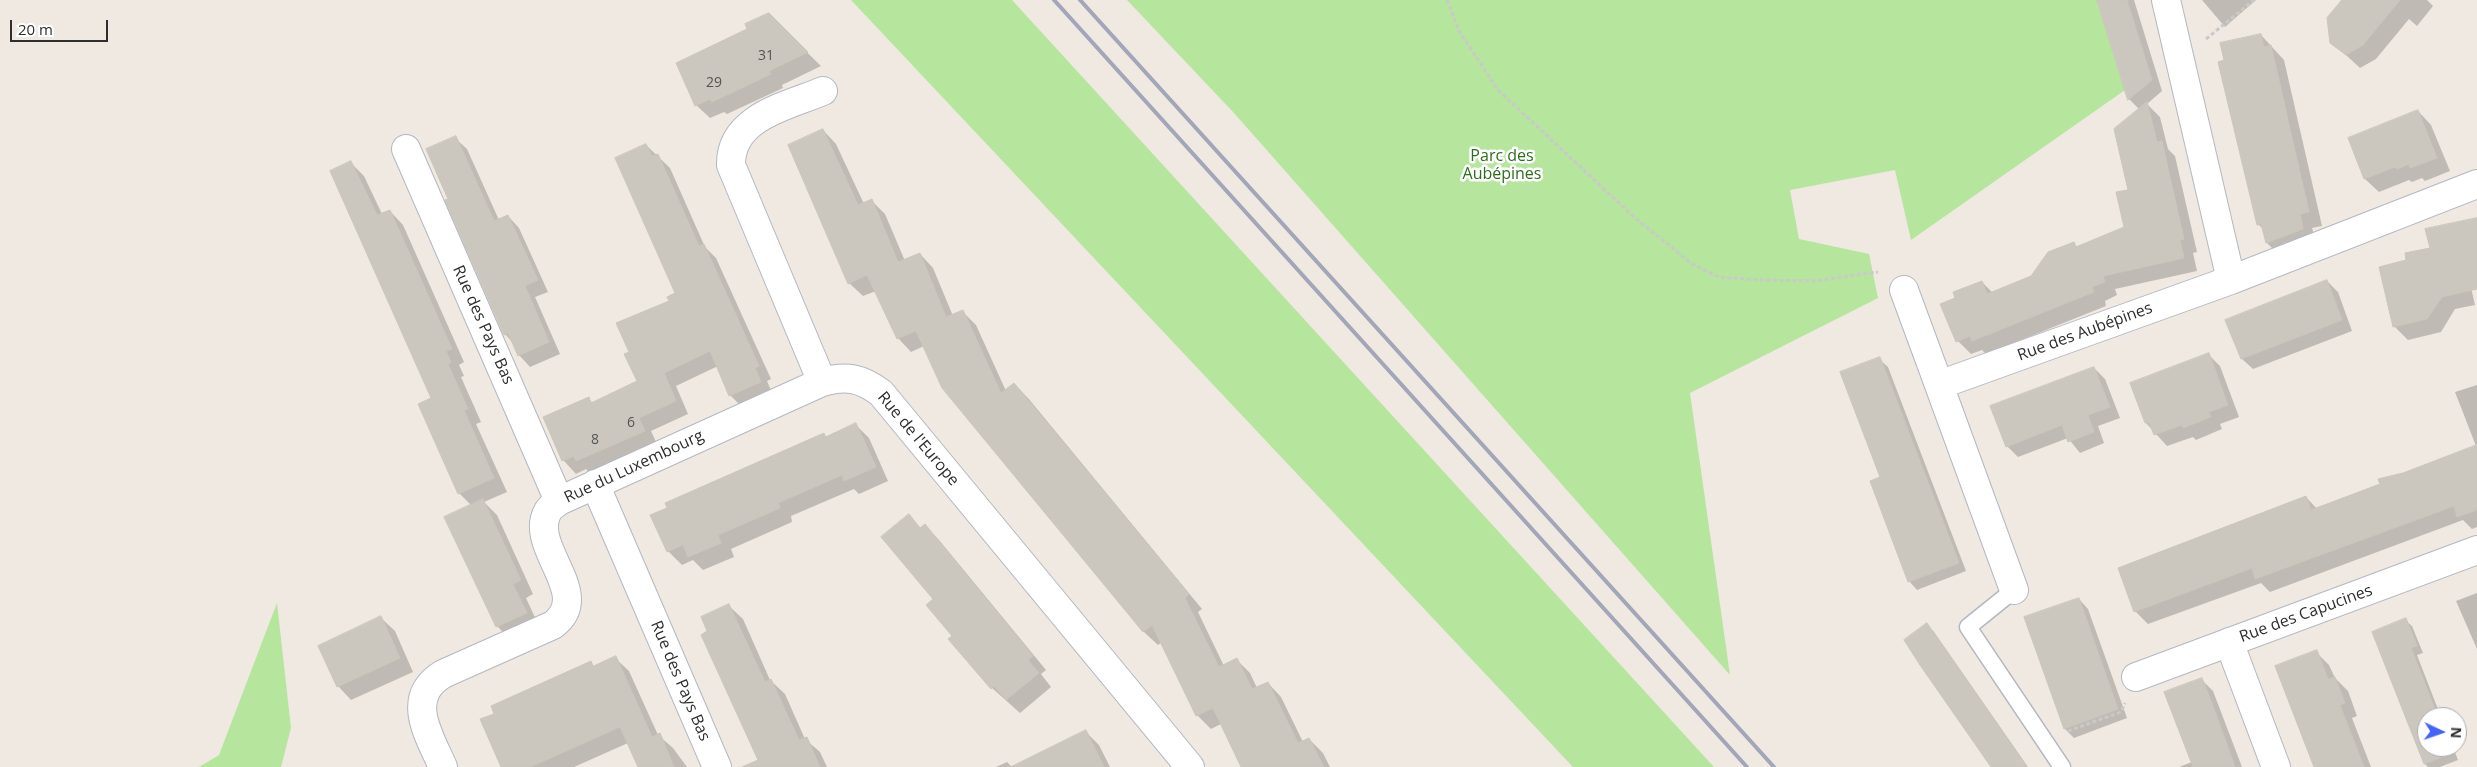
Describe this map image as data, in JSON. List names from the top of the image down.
{
  "streets": {
    "street": [
      "Rue des Pays Bas",
      "Rue des Aubépines",
      "Rue de l'Europe",
      "Rue du Luxembourg",
      "Rue des Capucines"
    ]
  },
  "crossings": [
    ["Rue des Pays Bas", "Rue du Luxembourg"],
    ["Rue de l'Europe", "Rue du Luxembourg"]
  ],
  "parks": ["Parc des Aubépines"],
  "house_numbers": [
    "31",
    "29",
    "6",
    "8"
  ],
  "scale_bar": "20 m",
  "north": "right"
}
